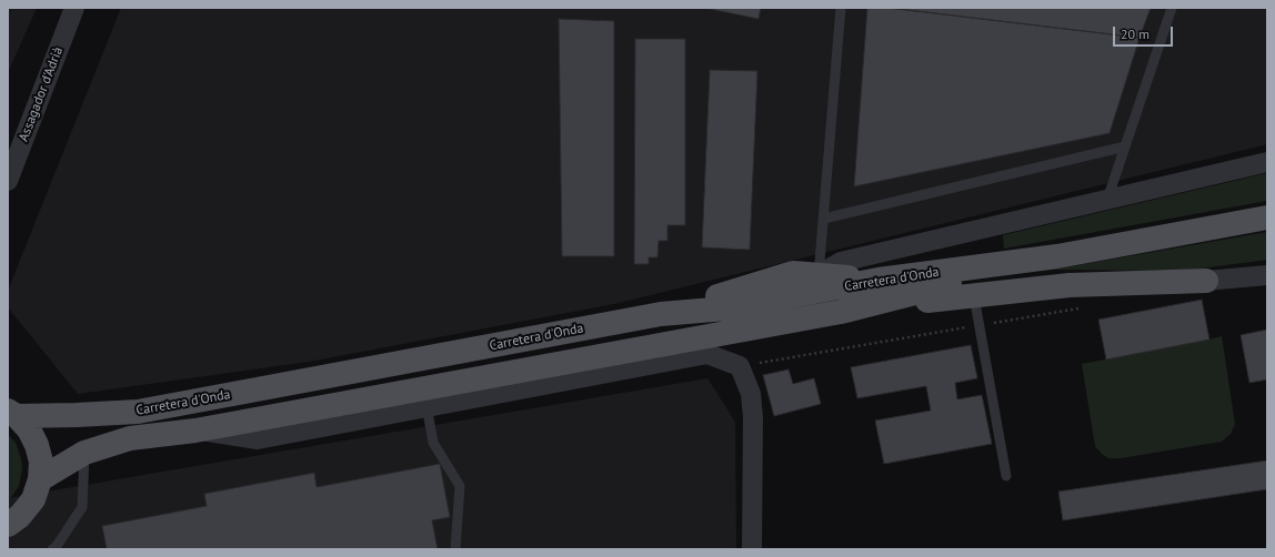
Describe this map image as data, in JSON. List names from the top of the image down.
{
  "streets": {
    "main road": ["Carretera d'Onda"],
    "street": ["Assagador d'Adrià"]
  },
  "scale_bar": "20 m"
}
